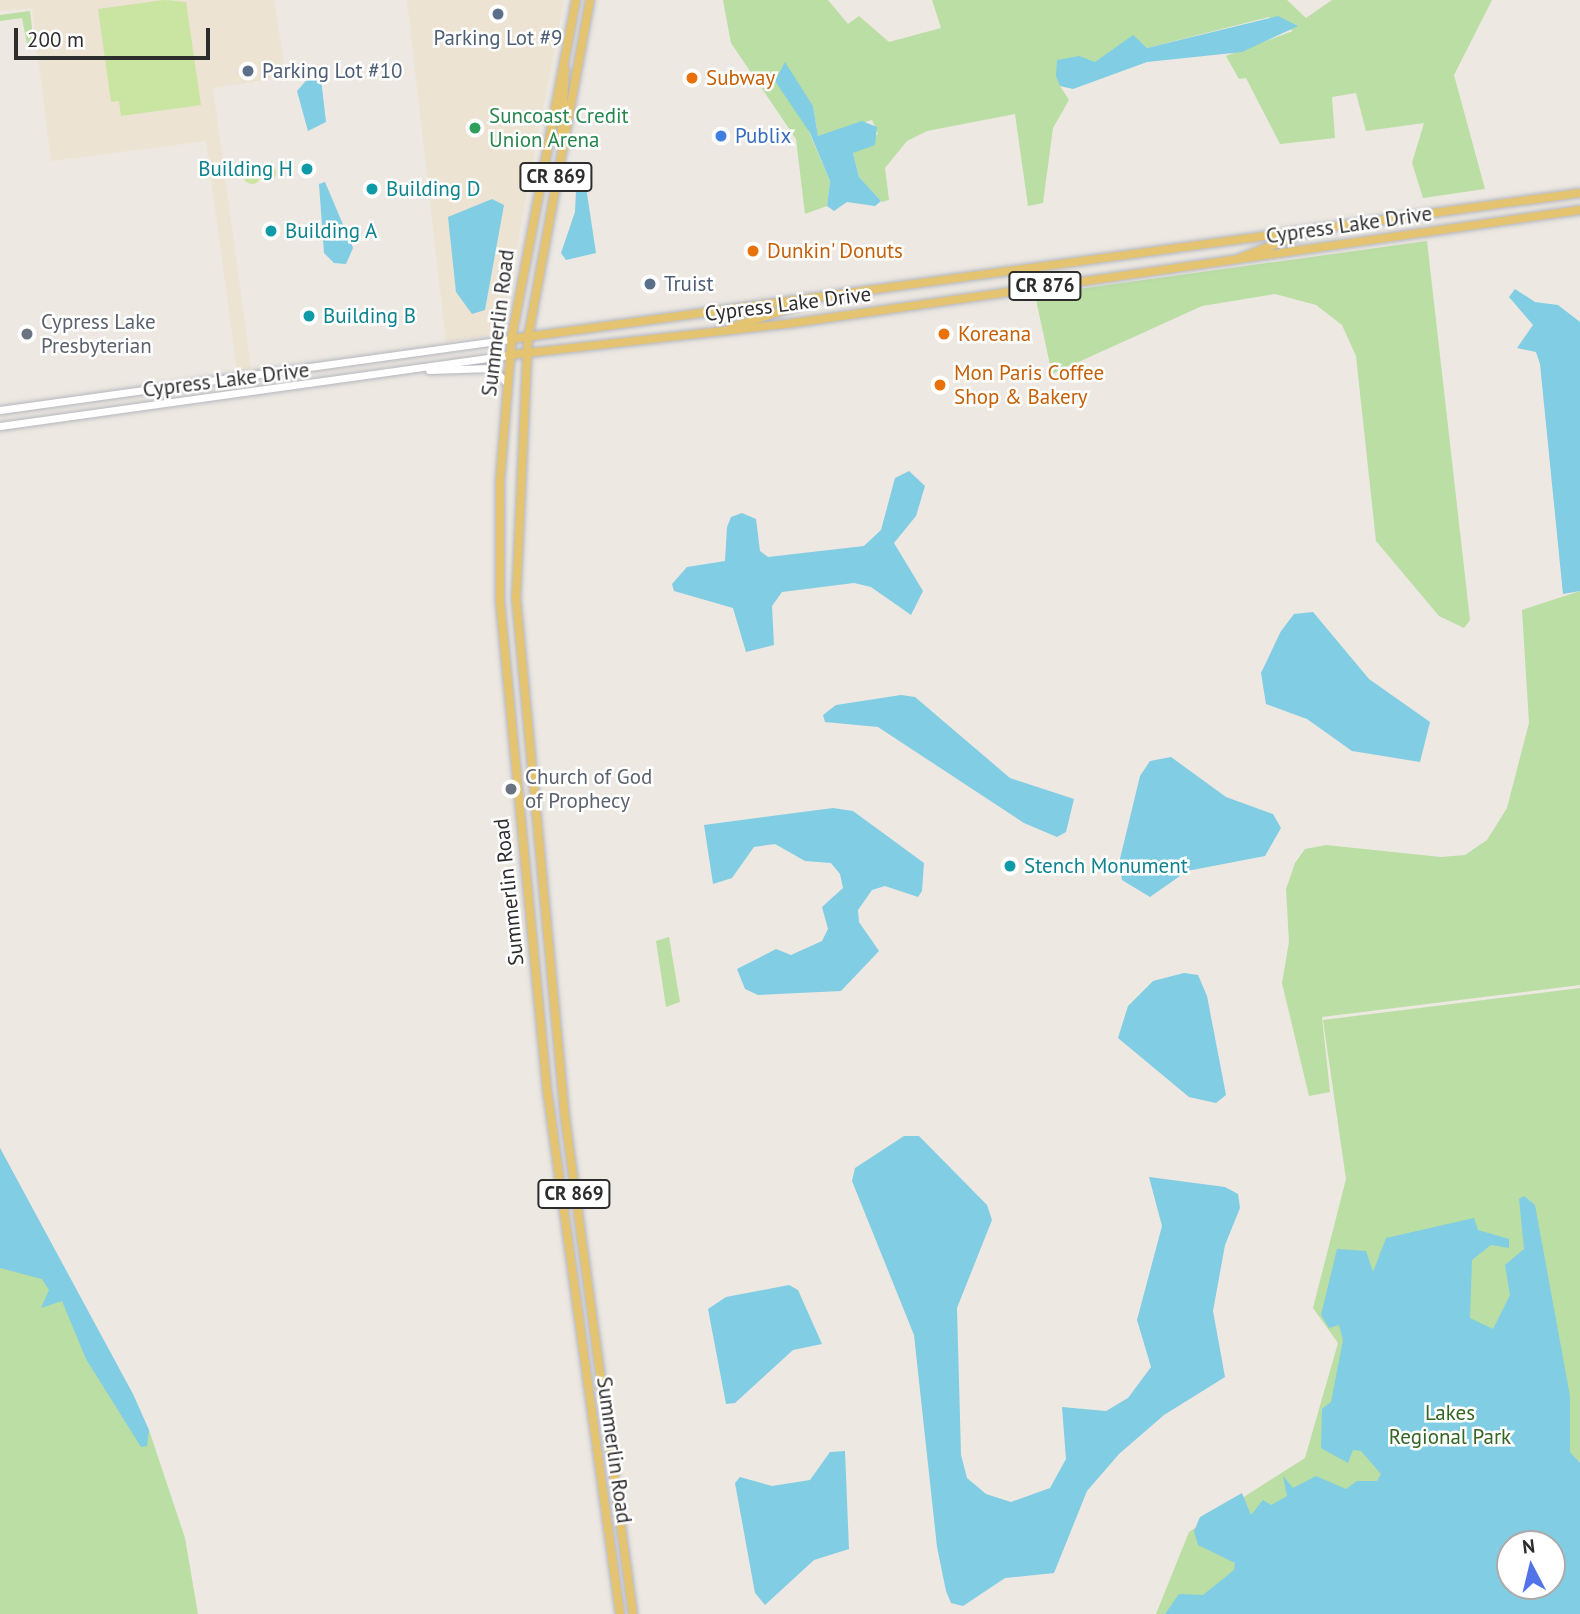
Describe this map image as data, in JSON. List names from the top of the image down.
{
  "streets": {
    "main road": [
      "CR 869",
      "Cypress Lake Drive",
      "CR 876",
      "Summerlin Road"
    ]
  },
  "crossings": [
    ["Cypress Lake Drive", "Summerlin Road"]
  ],
  "parks": ["Lakes Regional Park"],
  "places": [
    "Parking Lot #9",
    "Parking Lot #10",
    "Subway",
    "Suncoast Credit Union Arena",
    "Publix",
    "Building H",
    "Building D",
    "Building A",
    "Dunkin' Donuts",
    "Truist",
    "Building B",
    "Cypress Lake Presbyterian",
    "Koreana",
    "Mon Paris Coffee Shop & Bakery",
    "Church of God of Prophecy",
    "Stench Monument"
  ],
  "scale_bar": "200 m",
  "north": "top"
}
